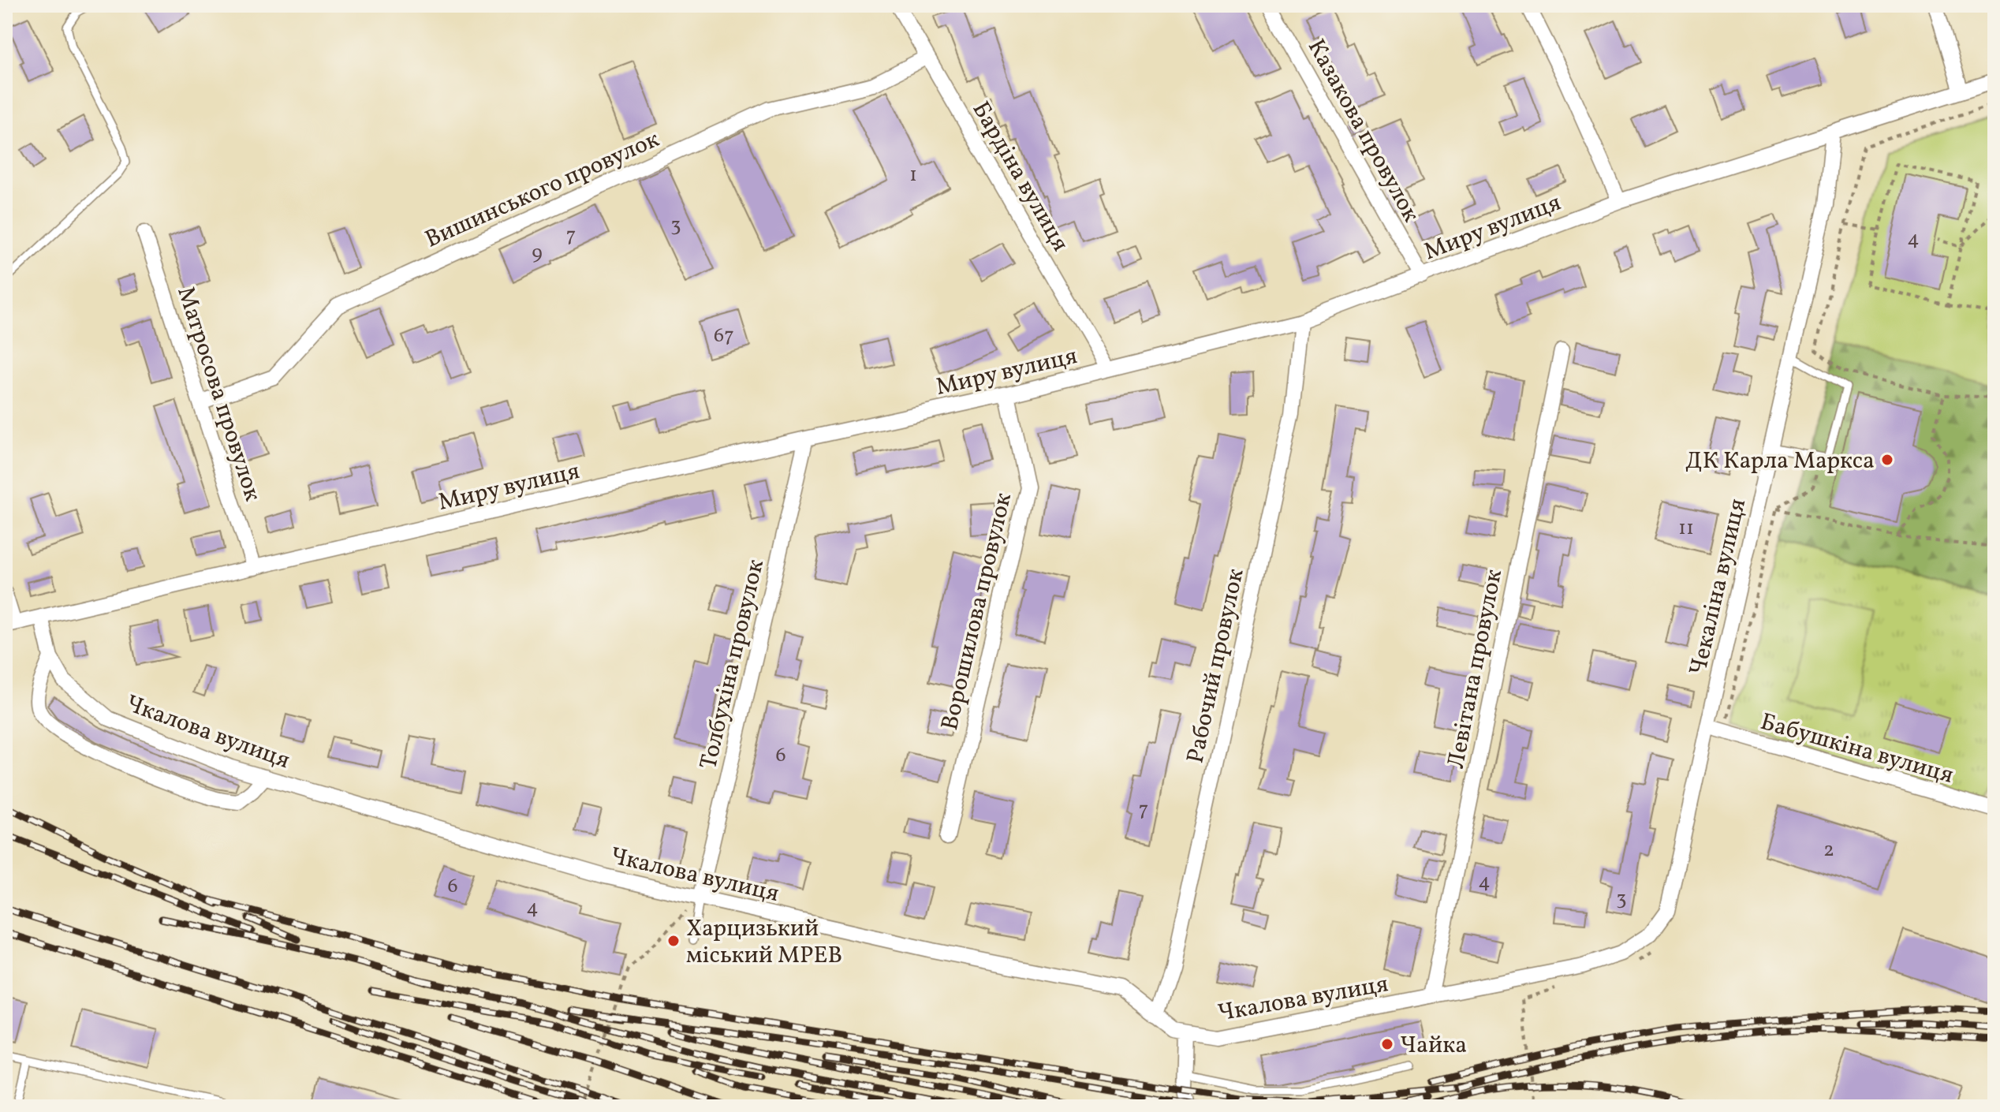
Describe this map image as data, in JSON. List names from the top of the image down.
{
  "streets": {
    "street": [
      "Казакова провулок",
      "Бардіна вулиця",
      "Вишинського провулок",
      "Миру вулиця",
      "Матросова провулок",
      "Чекаліна вулиця",
      "Ворошилова провулок",
      "Толбухіна провулок",
      "Рабочий провулок",
      "Левітана провулок",
      "Чкалова вулиця",
      "Бабушкіна вулиця"
    ]
  },
  "crossings": [
    ["Казакова провулок", "Миру вулиця"],
    ["Бардіна вулиця", "Вишинського провулок"],
    ["Бардіна вулиця", "Миру вулиця"],
    ["Вишинського провулок", "Матросова провулок"],
    ["Миру вулиця", "Матросова провулок"],
    ["Миру вулиця", "Чекаліна вулиця"],
    ["Миру вулиця", "Ворошилова провулок"],
    ["Миру вулиця", "Толбухіна провулок"],
    ["Миру вулиця", "Рабочий провулок"],
    ["Миру вулиця", "Чкалова вулиця"],
    ["Чекаліна вулиця", "Чкалова вулиця"],
    ["Чекаліна вулиця", "Бабушкіна вулиця"],
    ["Толбухіна провулок", "Чкалова вулиця"],
    ["Рабочий провулок", "Чкалова вулиця"],
    ["Левітана провулок", "Чкалова вулиця"]
  ],
  "places": ["ДК Карла Маркса", "Харцизький міський МРЕВ", "Чайка"],
  "house_numbers": [
    "1",
    "3",
    "7",
    "4",
    "9",
    "67",
    "11",
    "6",
    "7",
    "2",
    "4",
    "6",
    "3",
    "4"
  ]
}
